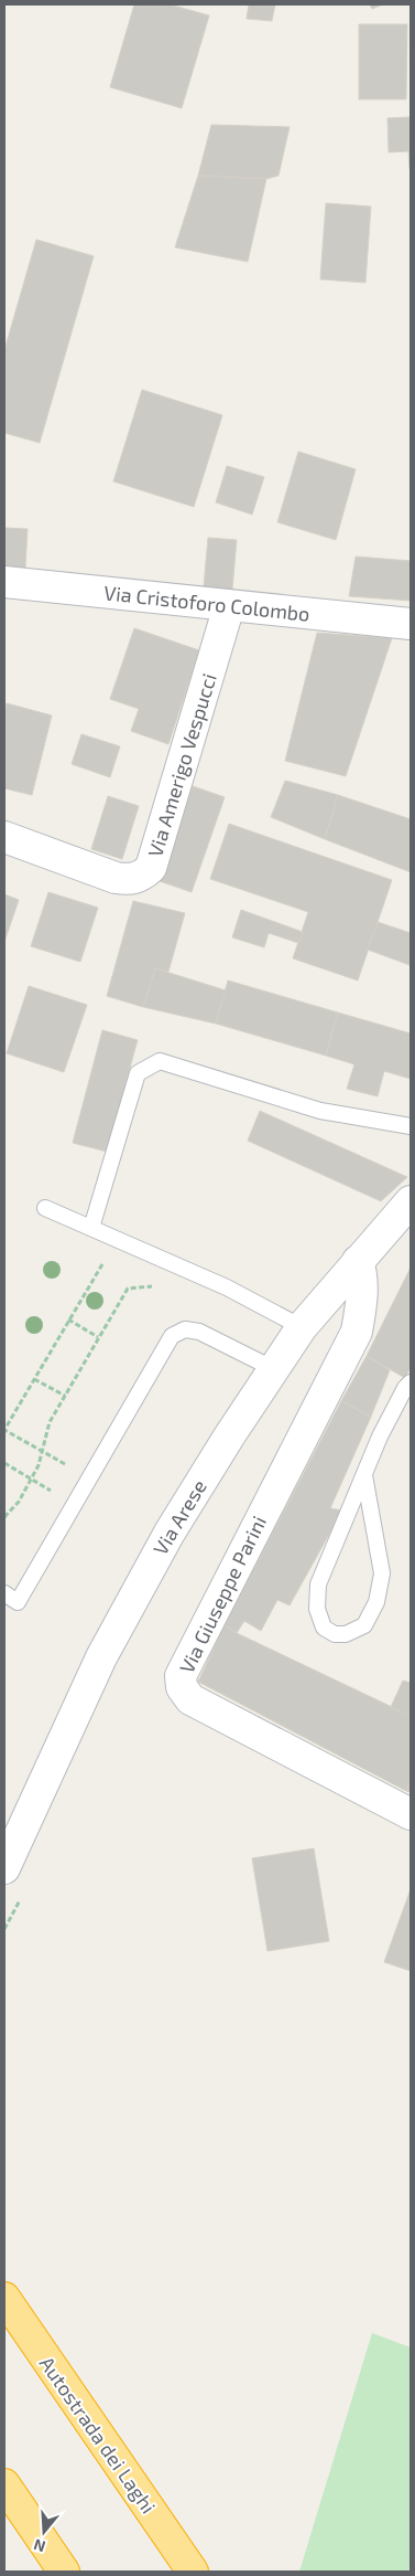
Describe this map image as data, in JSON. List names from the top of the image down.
{
  "streets": {
    "highway": ["Autostrada dei Laghi"],
    "street": [
      "Via Cristoforo Colombo",
      "Via Amerigo Vespucci",
      "Via Arese",
      "Via Giuseppe Parini"
    ]
  },
  "crossings": [
    ["Via Cristoforo Colombo", "Via Amerigo Vespucci"],
    ["Via Arese", "Via Giuseppe Parini"]
  ],
  "north": "bottom"
}
